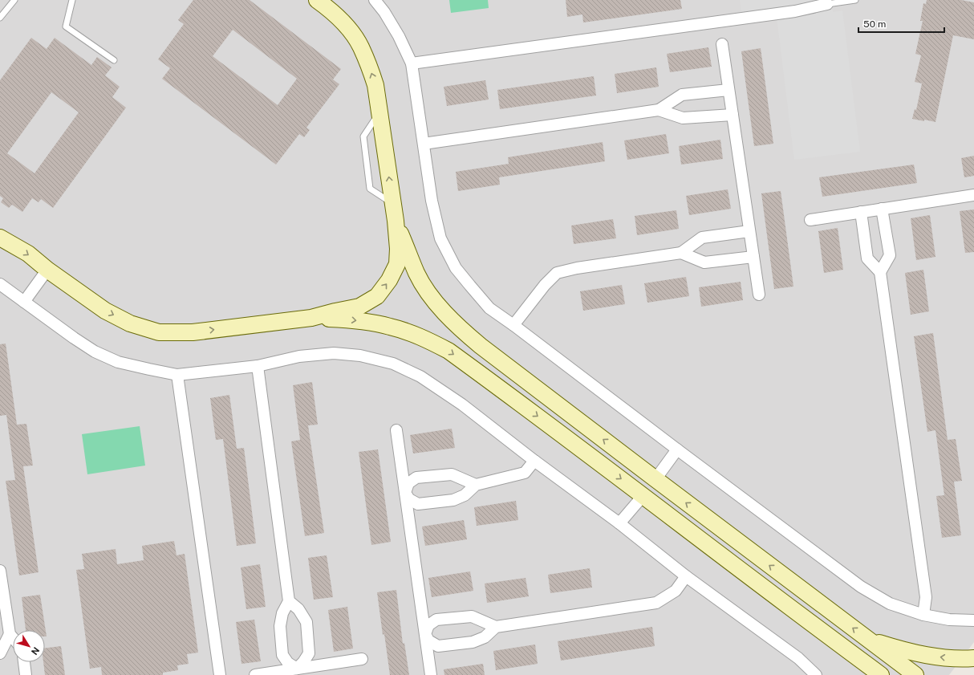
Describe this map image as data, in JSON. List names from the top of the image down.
{
  "scale_bar": "50 m",
  "north": "bottom right"
}
